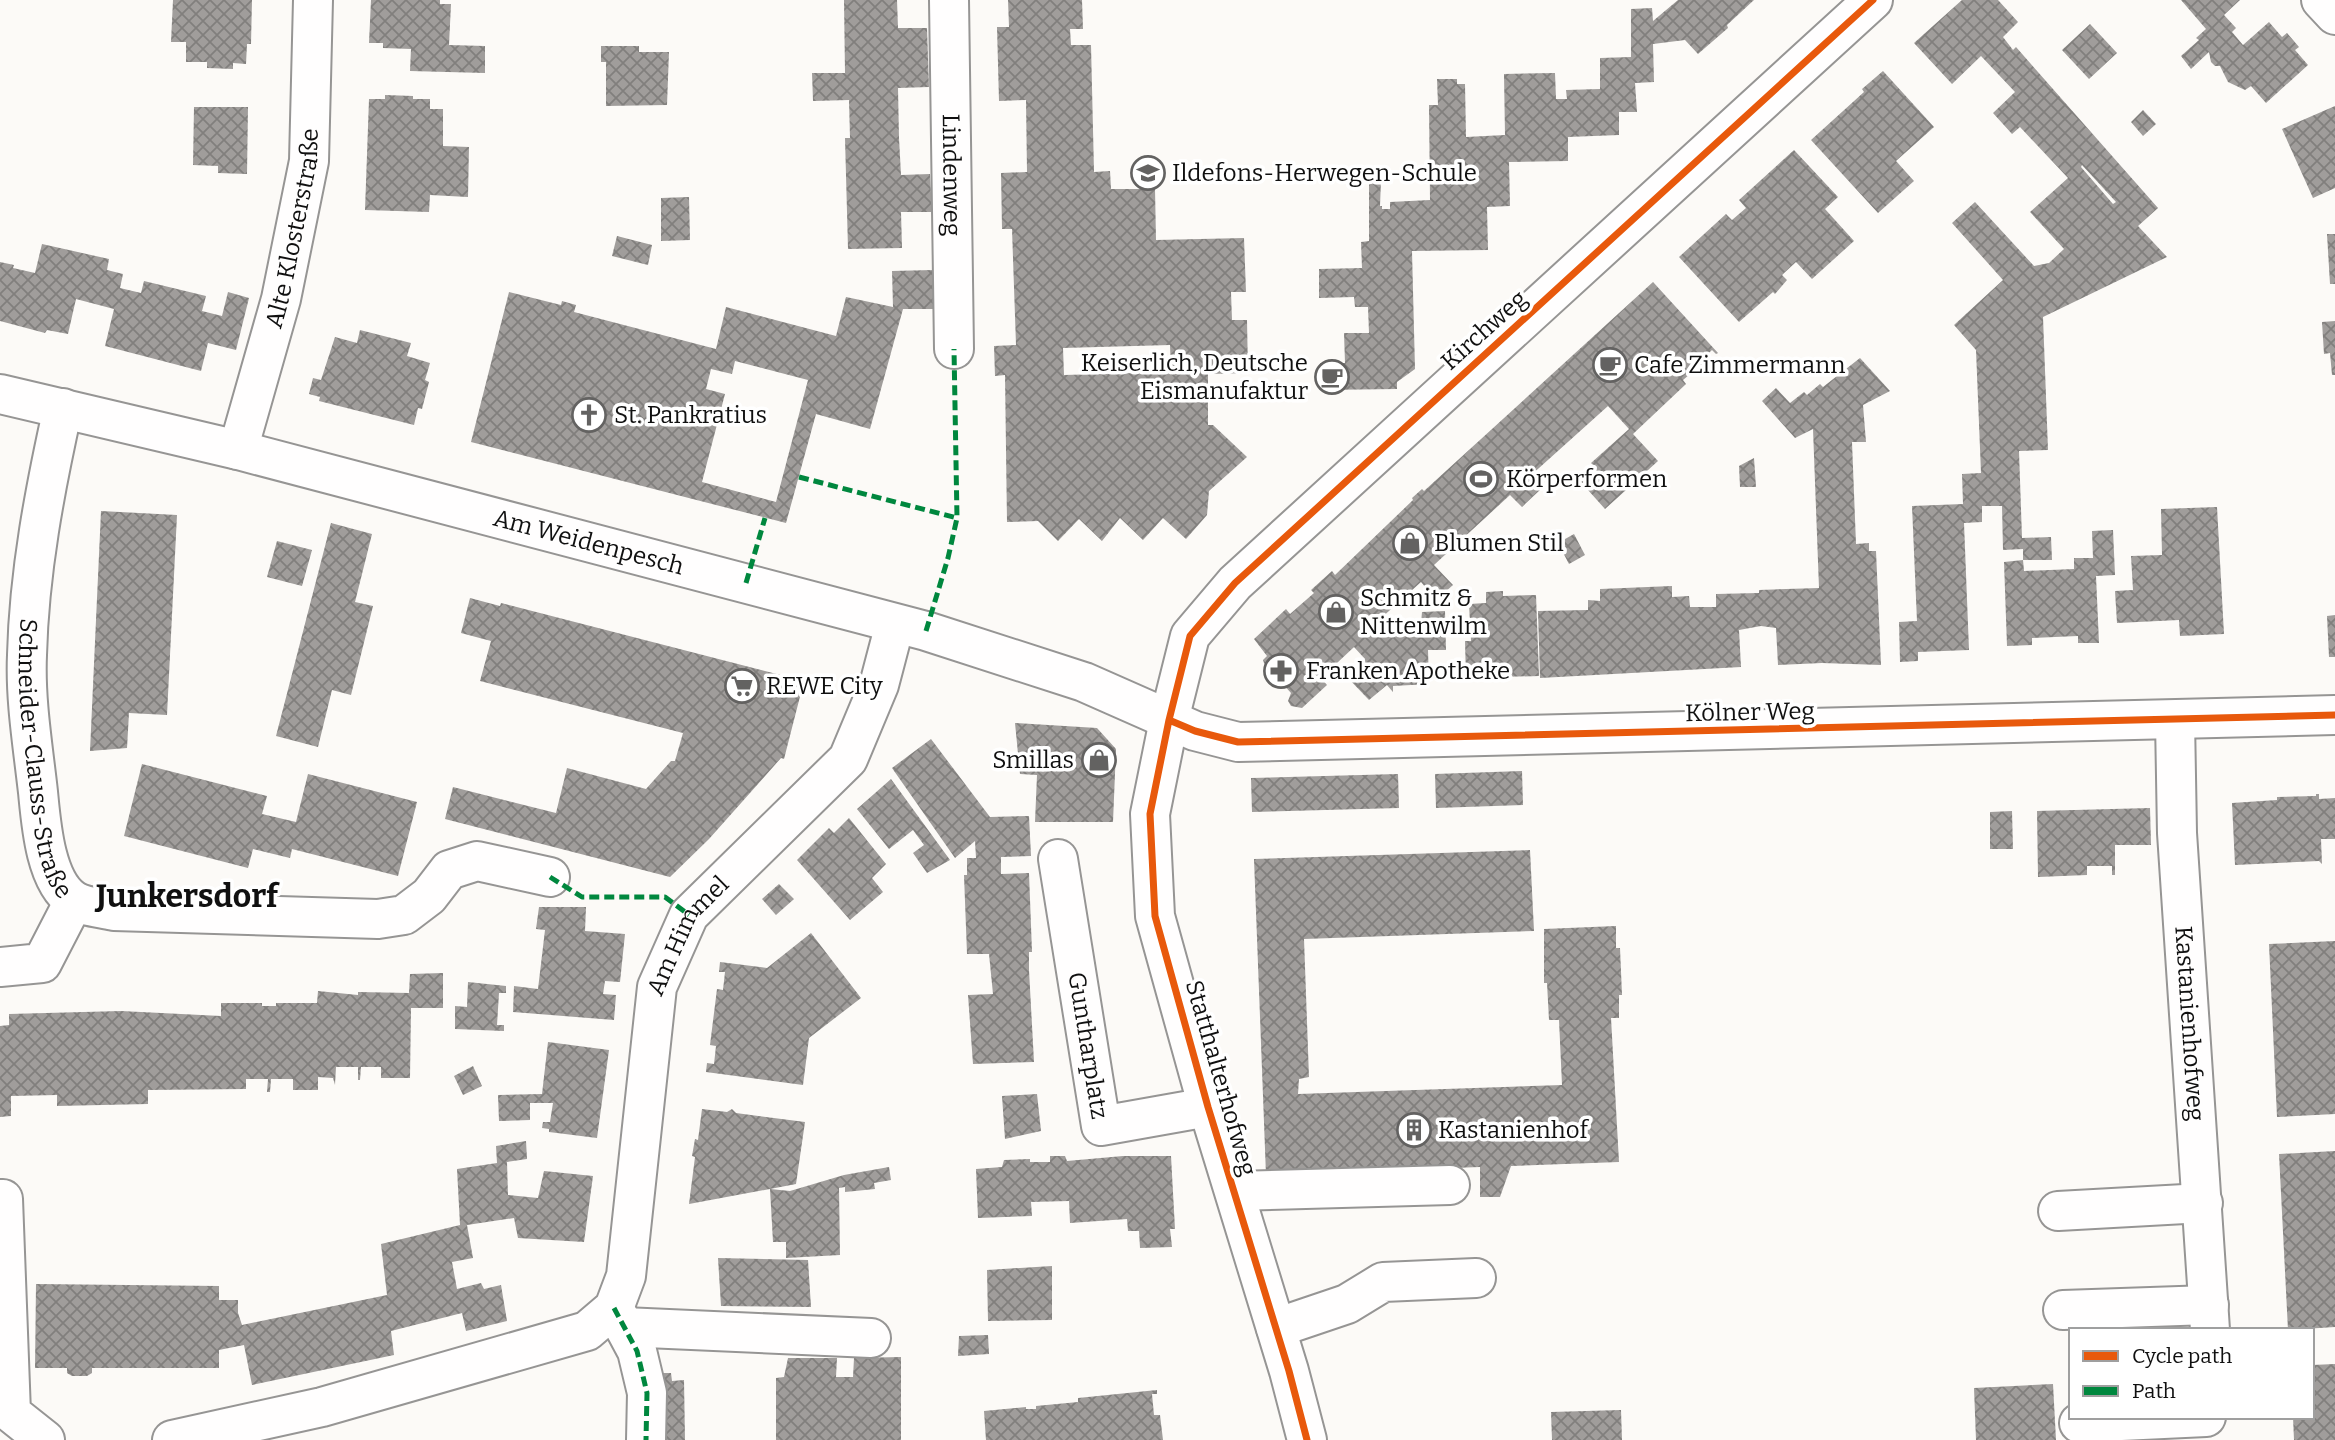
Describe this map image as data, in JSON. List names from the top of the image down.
{
  "streets": {
    "street": [
      "Lindenweg",
      "Alte Klosterstraße",
      "Kirchweg",
      "Am Weidenpesch",
      "Kölner Weg",
      "Schneider-Clauss-Straße",
      "Am Himmel",
      "Kastanienhofweg",
      "Guntharplatz",
      "Statthalterhofweg"
    ]
  },
  "crossings": [
    ["Alte Klosterstraße", "Am Weidenpesch"],
    ["Kirchweg", "Am Weidenpesch"],
    ["Kirchweg", "Kölner Weg"],
    ["Kirchweg", "Statthalterhofweg"],
    ["Am Weidenpesch", "Kölner Weg"],
    ["Am Weidenpesch", "Schneider-Clauss-Straße"],
    ["Am Weidenpesch", "Am Himmel"],
    ["Am Weidenpesch", "Statthalterhofweg"],
    ["Kölner Weg", "Kastanienhofweg"],
    ["Kölner Weg", "Statthalterhofweg"],
    ["Guntharplatz", "Statthalterhofweg"]
  ],
  "districts": ["Junkersdorf"],
  "places": {
    "school or university": ["Ildefons-Herwegen-Schule"],
    "cafe": ["Cafe Zimmermann", "Keiserlich, Deutsche Eismanufaktur"],
    "church": ["St. Pankratius"],
    "sports": ["Körperformen"],
    "shop": ["Blumen Stil", "Schmitz & Nittenwilm", "Smillas"],
    "pharmacy": ["Franken Apotheke"],
    "supermarket": ["REWE City"],
    "building": ["Kastanienhof"]
  },
  "legend": ["Cycle path", "Path"]
}
